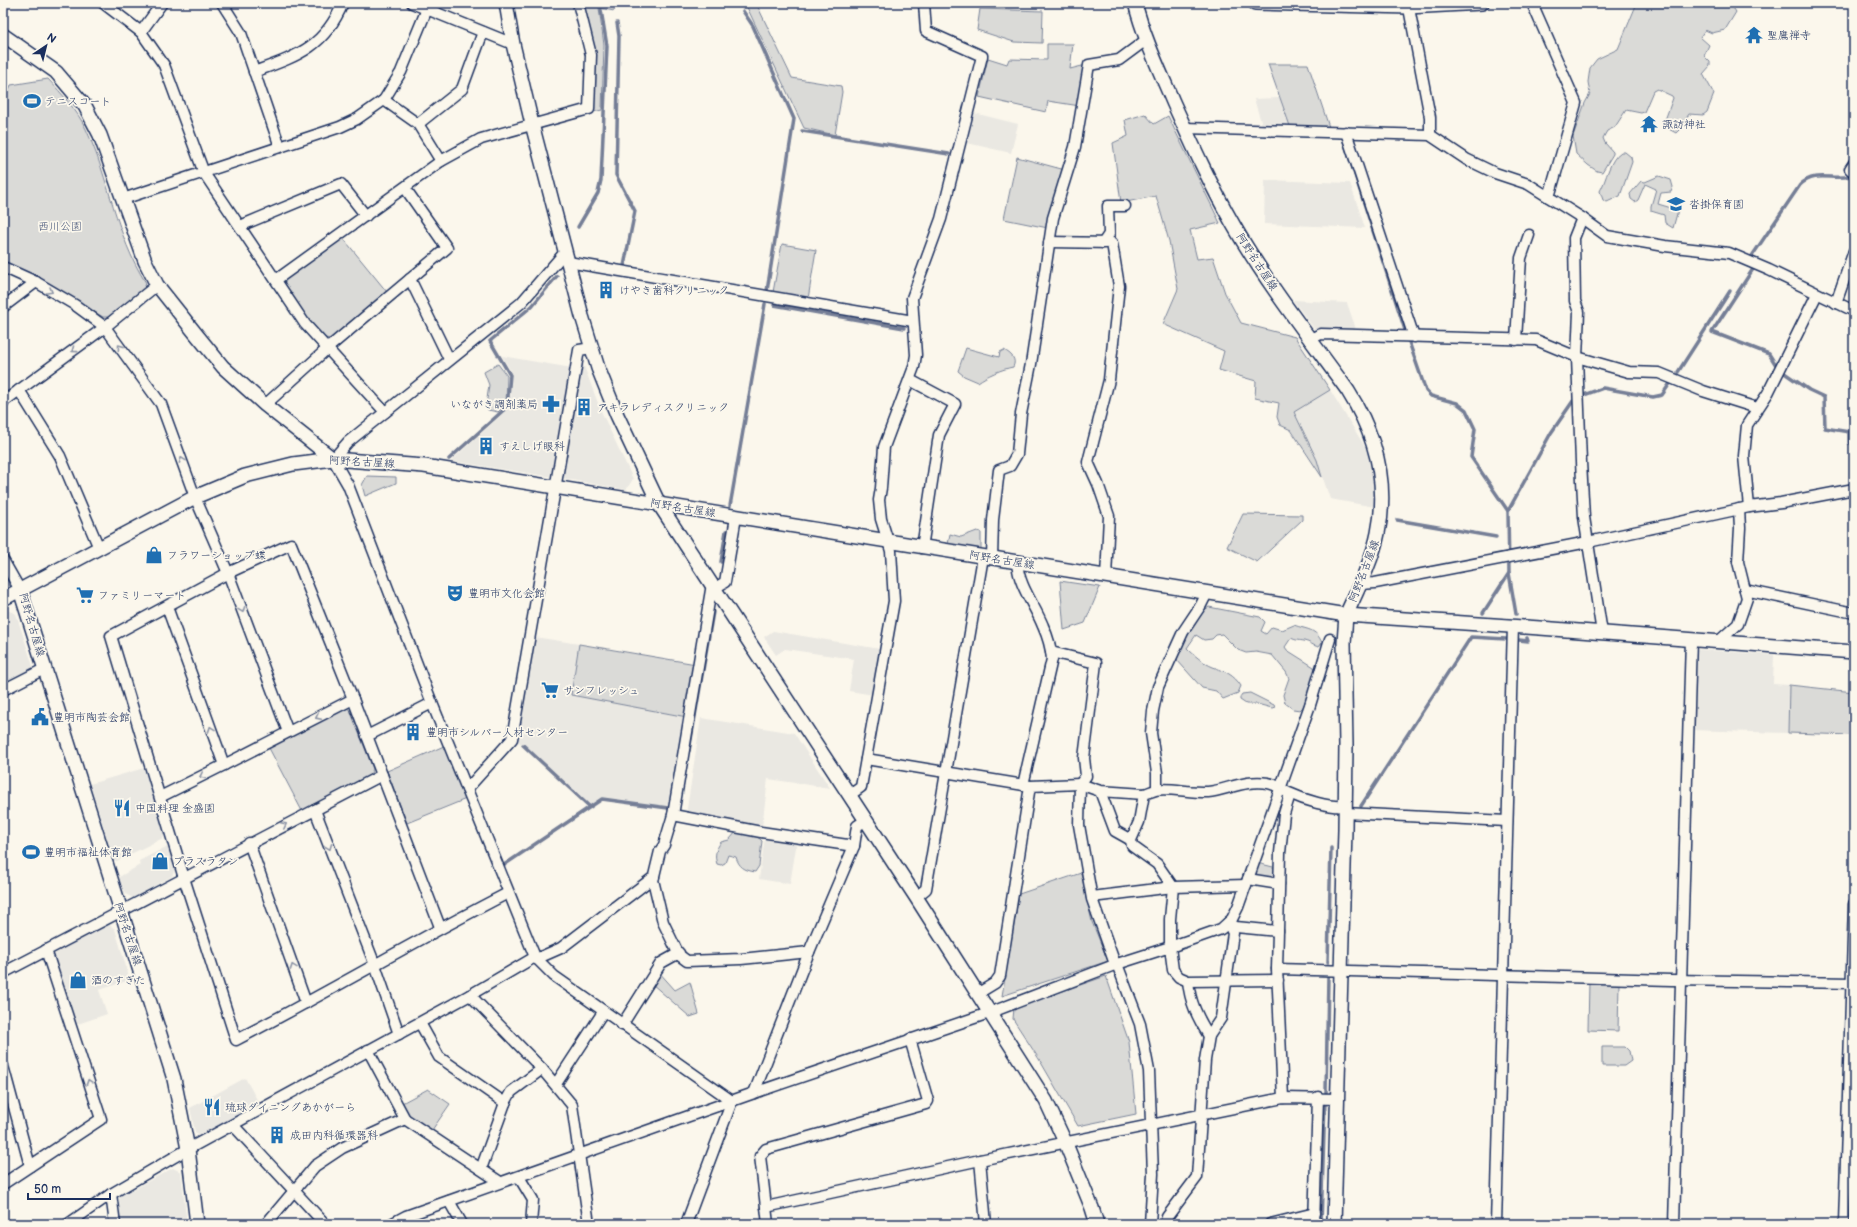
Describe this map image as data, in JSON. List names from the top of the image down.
{
  "streets": {
    "street": ["阿野名古屋線"]
  },
  "parks": ["西川公園"],
  "places": {
    "temple": ["聖鷹禅寺", "諏訪神社"],
    "sports": ["テニスコート", "豊明市福祉体育館"],
    "school or university": ["沓掛保育園"],
    "building": [
      "けやき歯科クリニック",
      "アキラレディスクリニック",
      "すえしげ眼科",
      "豊明市シルバー人材センター",
      "成田内科循環器科"
    ],
    "pharmacy": ["いながき調剤薬局"],
    "shop": ["フラワーショップ蝶", "プラスラタン", "酒のすぎた"],
    "theatre": ["豊明市文化会館"],
    "supermarket": ["ファミリーマート", "サンフレッシュ"],
    "public building": ["豊明市陶芸会館"],
    "restaurant": ["中国料理 金盛園", "琉球ダイニングあかがーら"]
  },
  "scale_bar": "50 m",
  "north": "top right"
}
